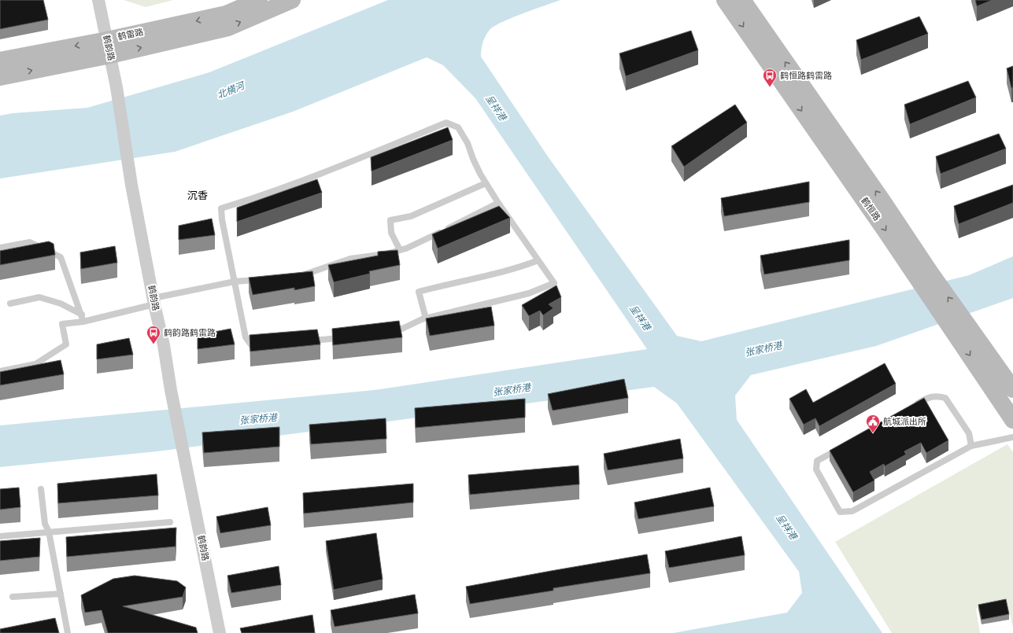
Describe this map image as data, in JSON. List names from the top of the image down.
{
  "streets": {
    "street": ["鹤雷路", "鹤韵路", "鹤恒路"]
  },
  "crossings": [
    ["鹤雷路", "鹤韵路"]
  ],
  "districts": ["沉香"],
  "water": ["北横河", "呈祥港", "张家桥港"],
  "places": {
    "bus stop": ["鹤恒路鹤雷路", "鹤韵路鹤雷路"],
    "public building": ["航城派出所"]
  }
}
